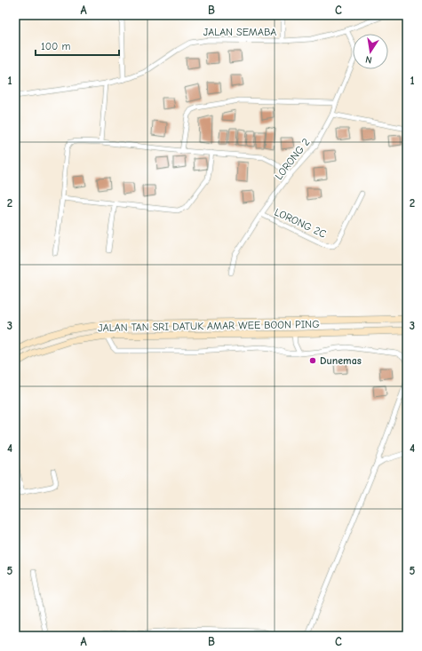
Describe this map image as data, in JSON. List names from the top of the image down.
{
  "streets": {
    "main road": ["JALAN TAN SRI DATUK AMAR WEE BOON PING"],
    "street": ["JALAN SEMABA", "LORONG 2", "LORONG 2C"]
  },
  "crossings": [
    ["JALAN SEMABA", "LORONG 2"],
    ["LORONG 2", "LORONG 2C"]
  ],
  "places": ["Dunemas"],
  "scale_bar": "100 m",
  "north": "bottom",
  "grid": {
    "columns": ["A", "B", "C"],
    "rows": [
      "1",
      "2",
      "3",
      "4",
      "5"
    ]
  }
}
